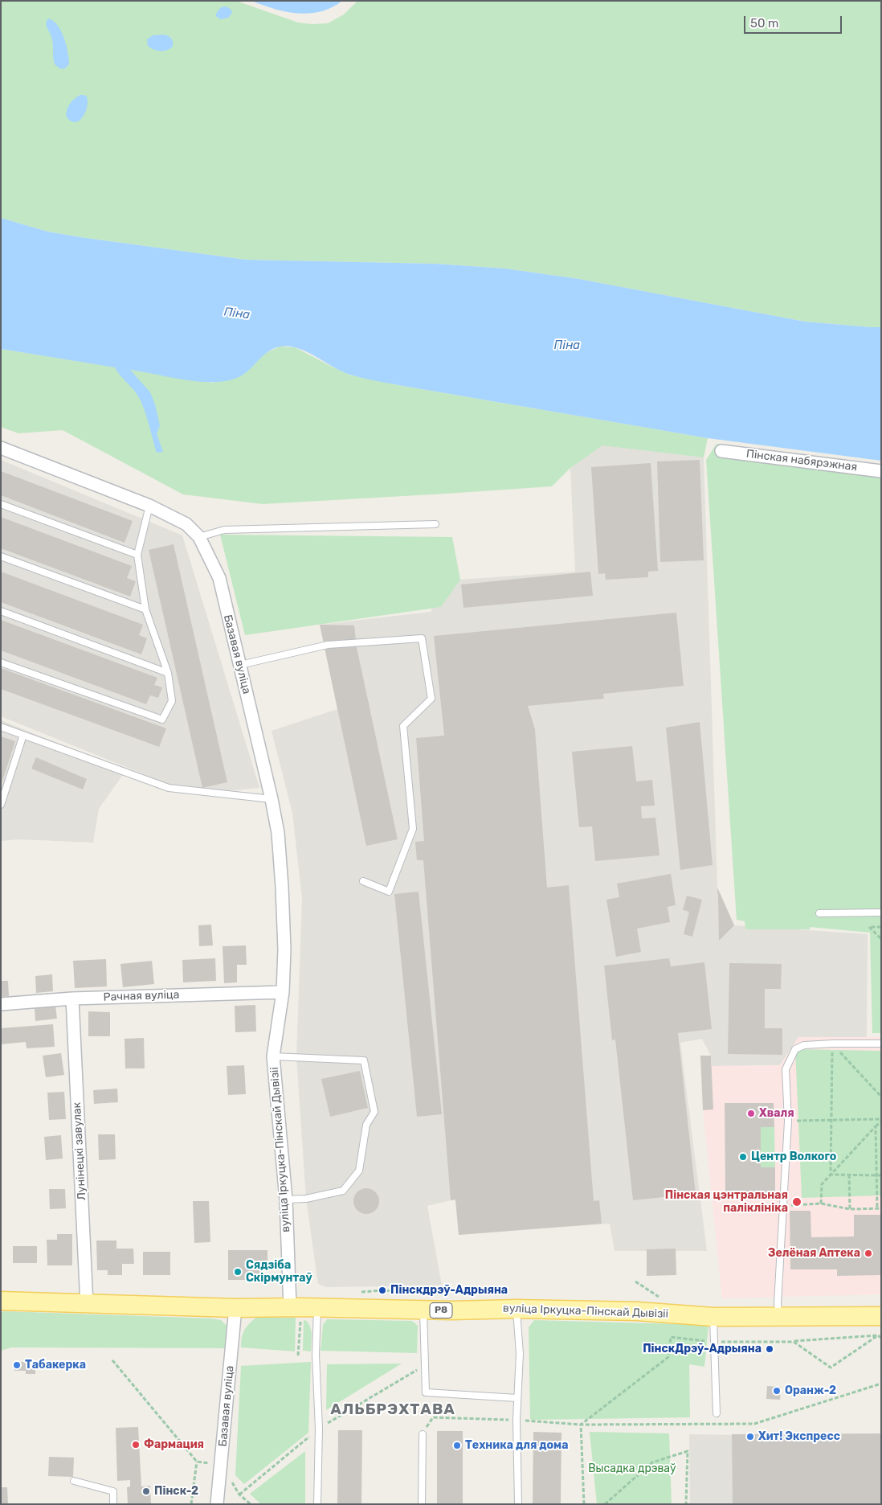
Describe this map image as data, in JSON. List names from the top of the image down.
{
  "streets": {
    "main road": ["вуліца Іркуцка-Пінскай Дывізіі", "Р8"],
    "street": [
      "Пінская набярэжная",
      "Базавая вуліца",
      "Рачная вуліца",
      "Лунінецкі завулак"
    ]
  },
  "crossings": [
    ["Базавая вуліца", "Рачная вуліца"],
    ["Базавая вуліца", "вуліца Іркуцка-Пінскай Дывізіі"],
    ["Рачная вуліца", "вуліца Іркуцка-Пінскай Дывізіі"],
    ["Рачная вуліца", "Лунінецкі завулак"],
    ["вуліца Іркуцка-Пінскай Дывізіі", "Лунінецкі завулак"]
  ],
  "districts": ["АЛЬБРЭХТАВА"],
  "water": ["Піна"],
  "parks": ["Высадка дрэваў"],
  "places": [
    "Хваля",
    "Центр Волкого",
    "Пінская цэнтральная паліклініка",
    "Зелёная Аптека",
    "Сядзіба Скірмунтаў",
    "Пінскдрэў-Адрыяна",
    "ПінскДрэў-Адрыяна",
    "Табакерка",
    "Оранж-2",
    "Хит! Экспресс",
    "Фармация",
    "Техника для дома",
    "Пінск-2"
  ],
  "scale_bar": "50 m"
}
